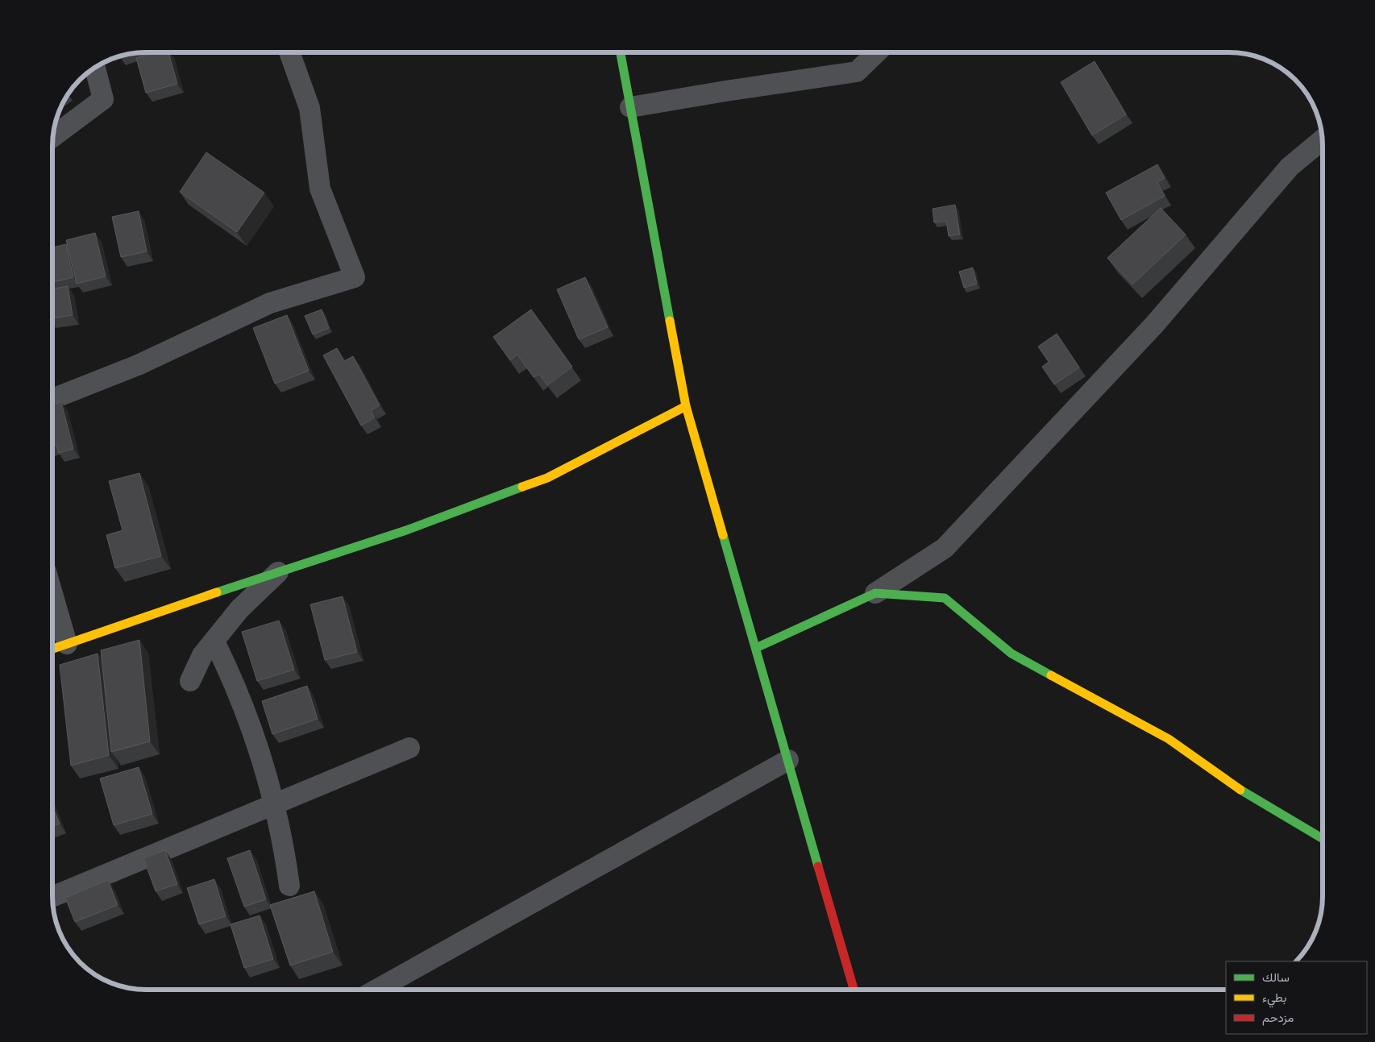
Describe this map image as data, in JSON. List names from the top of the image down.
{
  "legend": ["سالك", "بطيء", "مزدحم"]
}
